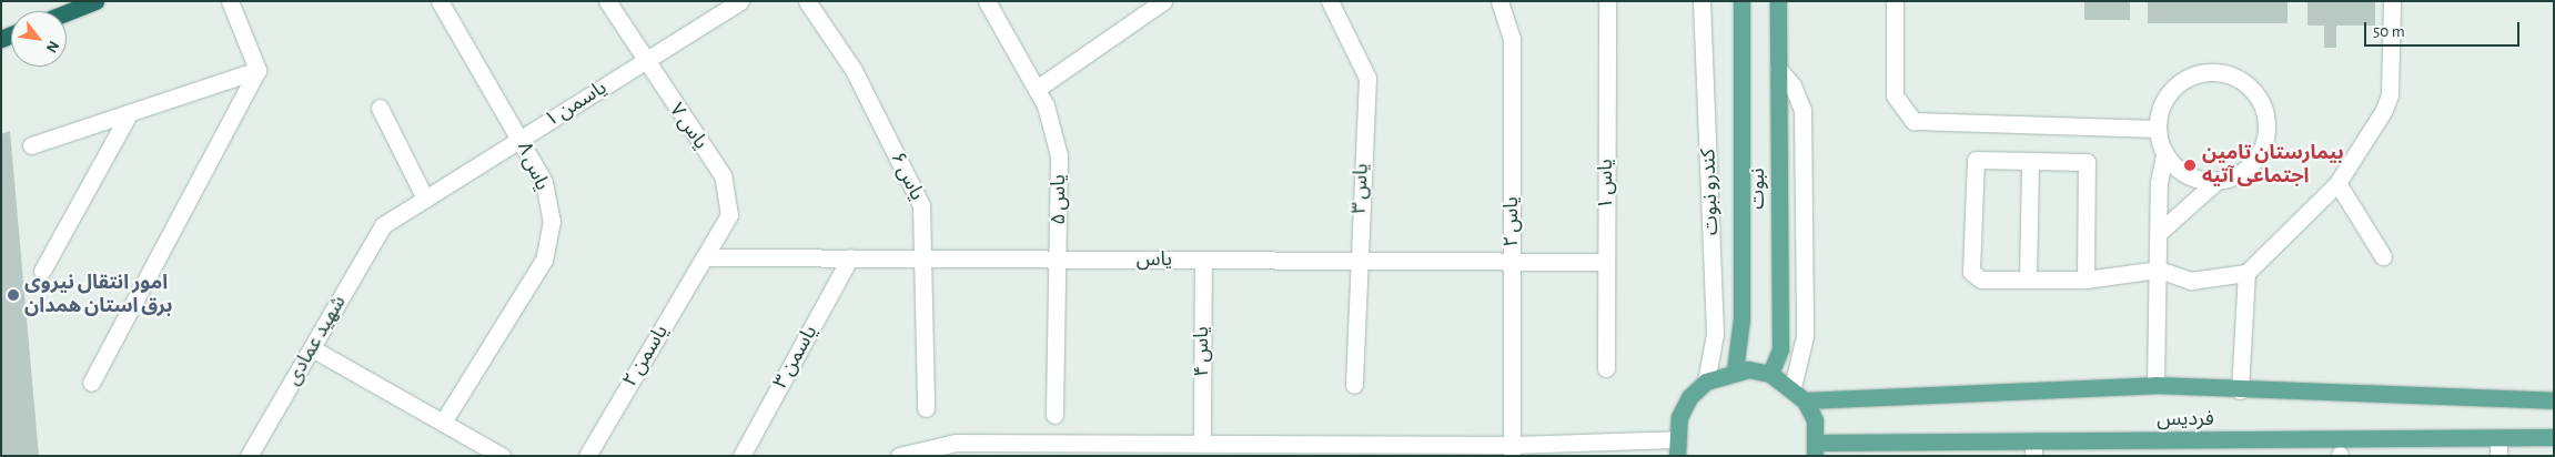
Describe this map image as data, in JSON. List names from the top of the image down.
{
  "streets": {
    "main road": ["نبوت", "فردیس"],
    "street": [
      "یاسمن ۱",
      "یاس ۷",
      "یاس ۸",
      "یاس ۶",
      "یاس ۱",
      "یاس ۳",
      "کندرو نبوت",
      "یاس ۵",
      "یاس ۲",
      "یاس",
      "شهید عمادی",
      "یاس ۴",
      "یاسمن ۲",
      "یاسمن ۳"
    ]
  },
  "crossings": [
    ["یاسمن ۱", "یاس ۷"],
    ["یاسمن ۱", "یاس ۸"],
    ["یاسمن ۱", "شهید عمادی"],
    ["یاس ۷", "یاس"],
    ["یاس ۷", "یاسمن ۲"],
    ["یاس ۶", "یاس"],
    ["یاس ۱", "یاس"],
    ["یاس ۳", "یاس"],
    ["یاس ۵", "یاس"],
    ["یاس ۲", "یاس"],
    ["یاس", "یاس ۴"],
    ["یاس", "یاسمن ۲"],
    ["یاس", "یاسمن ۳"]
  ],
  "places": ["بیمارستان تامین اجتماعی آتیه", "امور انتقال نیروی برق استان همدان"],
  "scale_bar": "50 m",
  "north": "bottom right"
}
